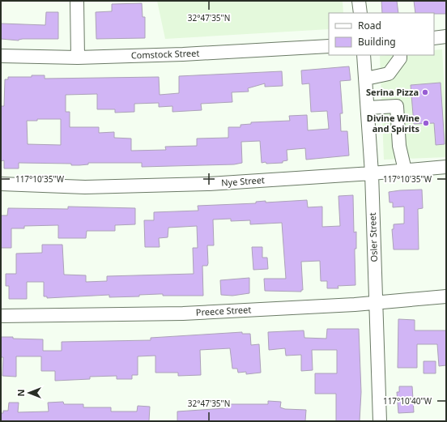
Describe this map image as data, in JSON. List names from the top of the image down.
{
  "streets": {
    "street": [
      "Comstock Street",
      "Nye Street",
      "Osler Street",
      "Preece Street"
    ]
  },
  "crossings": [
    ["Nye Street", "Osler Street"],
    ["Osler Street", "Preece Street"]
  ],
  "places": ["Serina Pizza", "Divine Wine and Spirits"],
  "legend": ["Road", "Building"],
  "north": "left",
  "coordinates": ["32°47'35\"N", "117°10'35\"W", "117°10'40\"W"]
}
